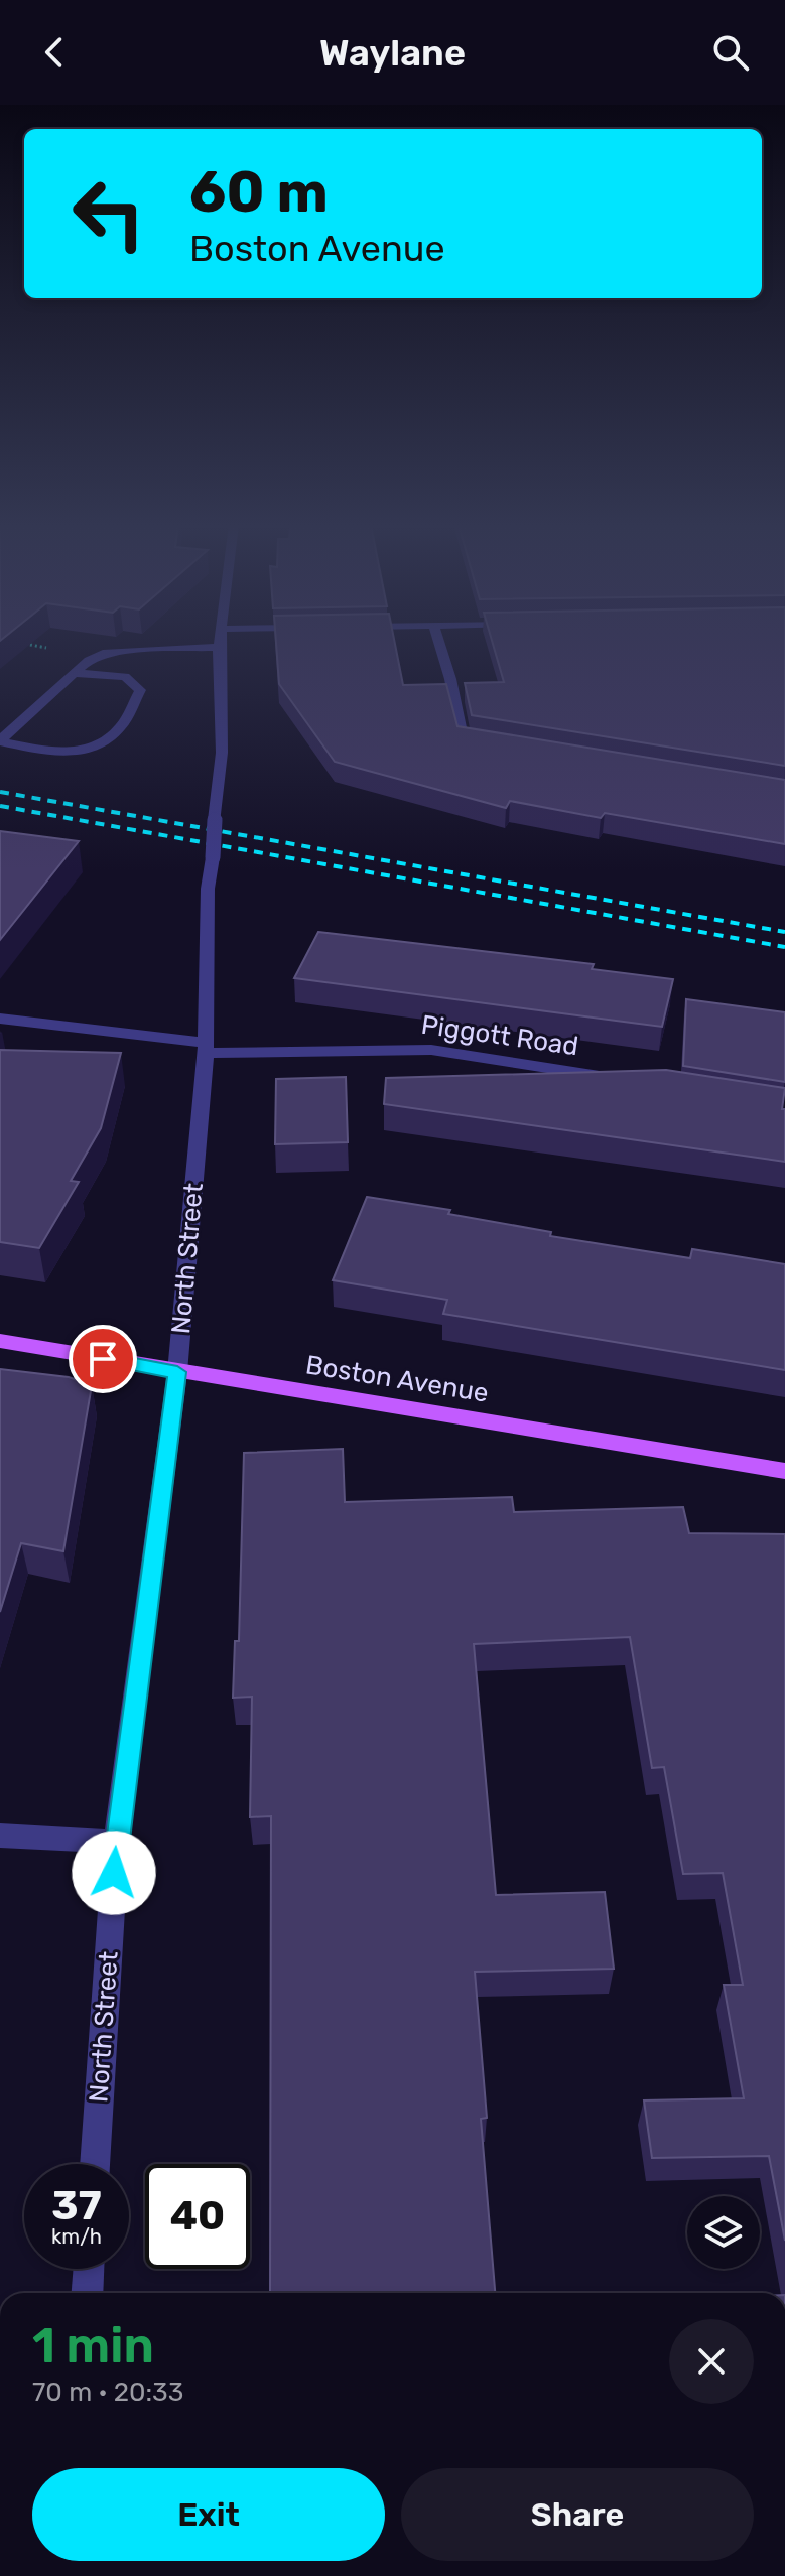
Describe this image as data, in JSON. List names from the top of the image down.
{
  "streets": {
    "main road": ["Boston Avenue"],
    "street": ["Piggott Road", "North Street"]
  },
  "crossings": [
    ["Piggott Road", "North Street"],
    ["North Street", "Boston Avenue"]
  ],
  "page": {
    "header": "Waylane",
    "turn": ["60 m", "Boston Avenue"],
    "speed": "37 km/h",
    "limit": "40",
    "heading": ["1 min", "70 m · 20:33"],
    "buttons": ["Exit", "Share"]
  }
}
